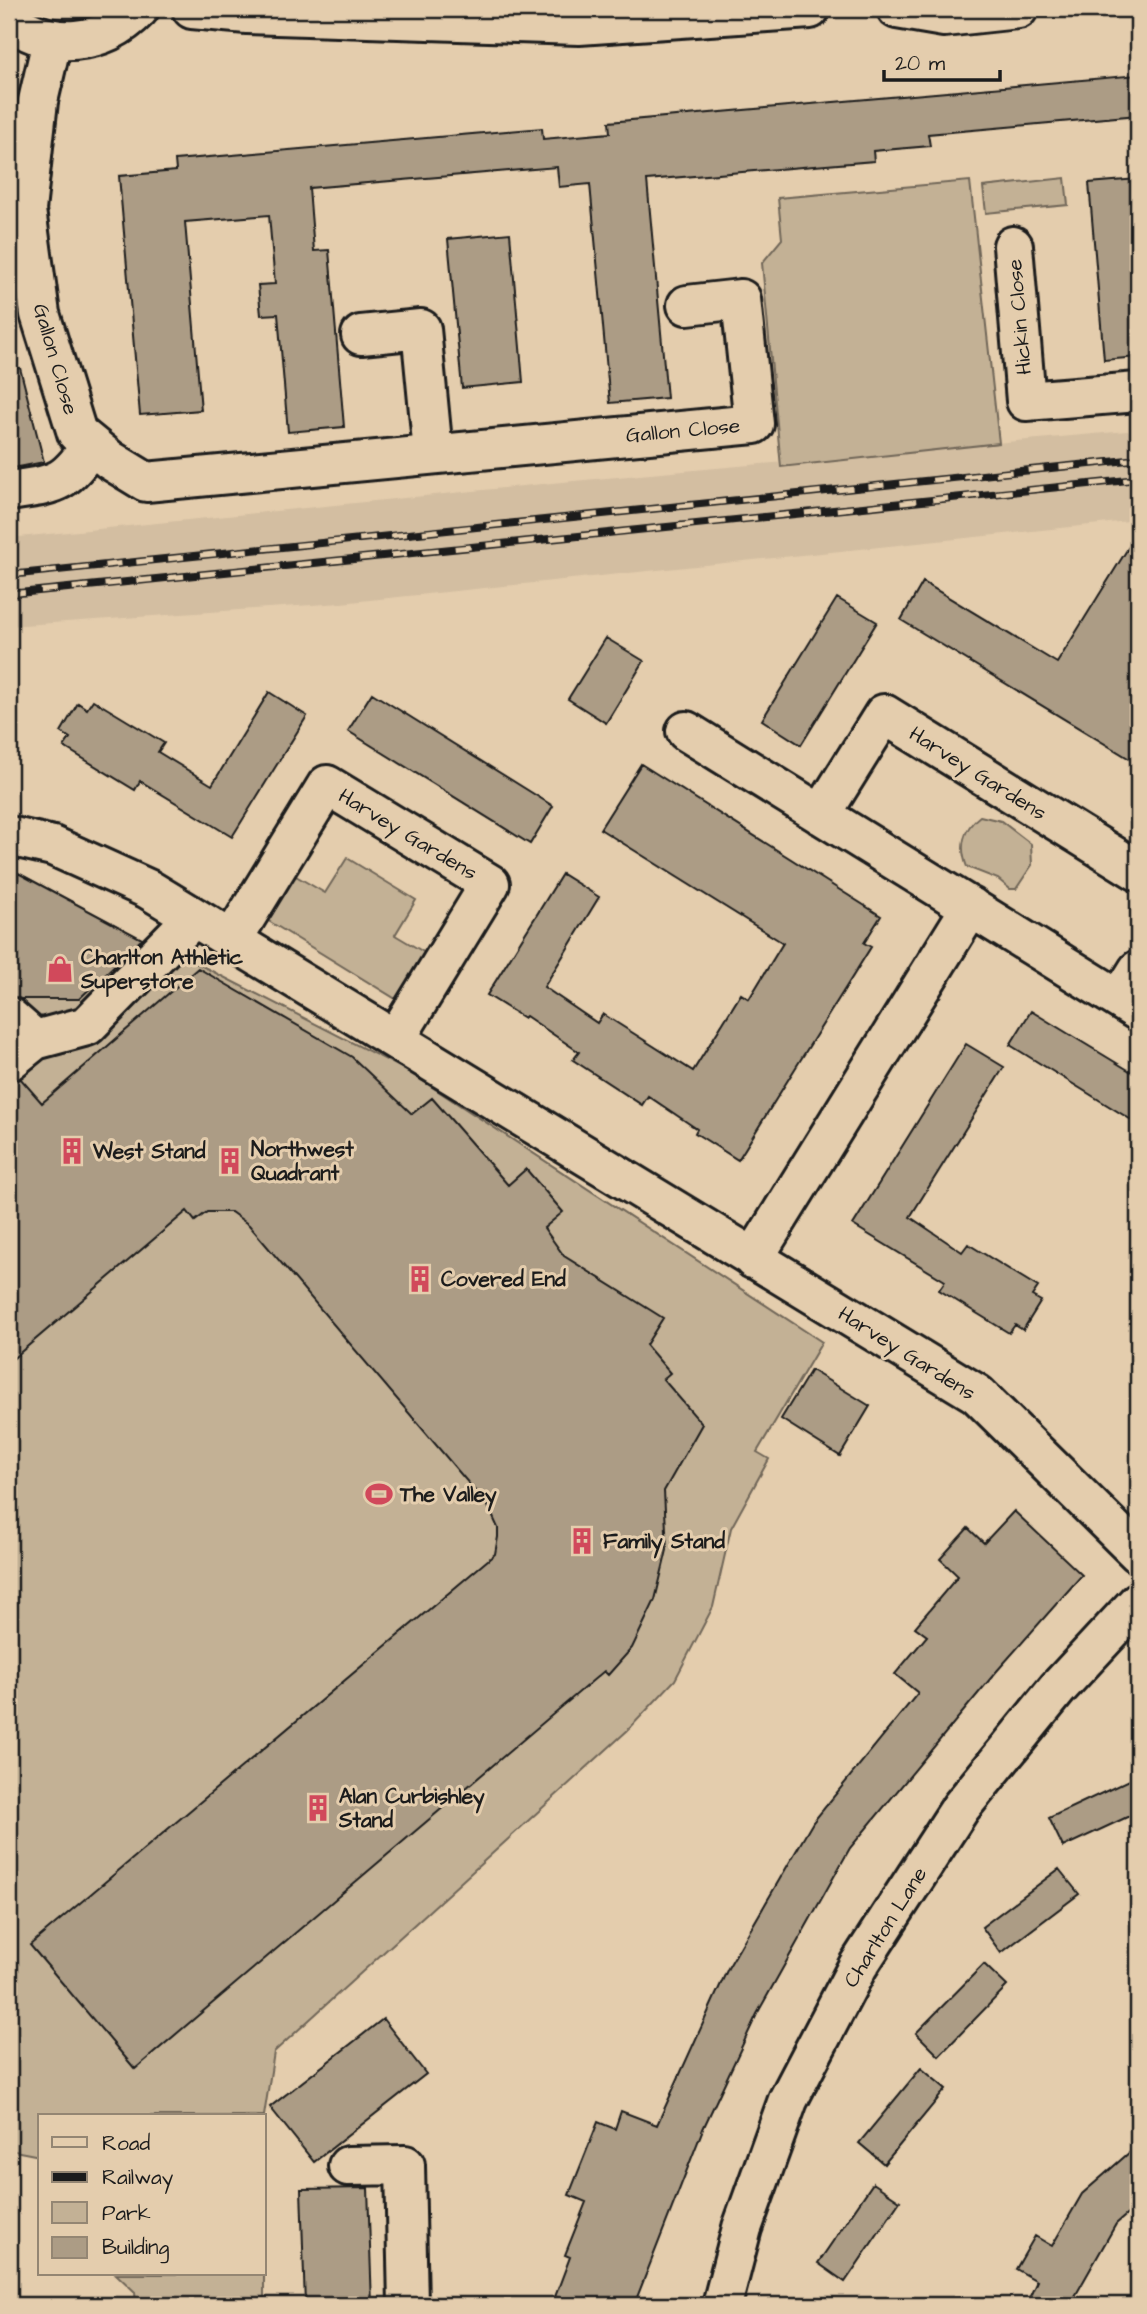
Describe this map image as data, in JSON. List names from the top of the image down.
{
  "streets": {
    "street": [
      "Hickin Close",
      "Gallon Close",
      "Harvey Gardens",
      "Charlton Lane"
    ]
  },
  "places": {
    "shop": ["Charlton Athletic Superstore"],
    "building": [
      "West Stand",
      "Northwest Quadrant",
      "Covered End",
      "Family Stand",
      "Alan Curbishley Stand"
    ],
    "sports": ["The Valley"]
  },
  "legend": [
    "Road",
    "Railway",
    "Park",
    "Building"
  ],
  "scale_bar": "20 m"
}
